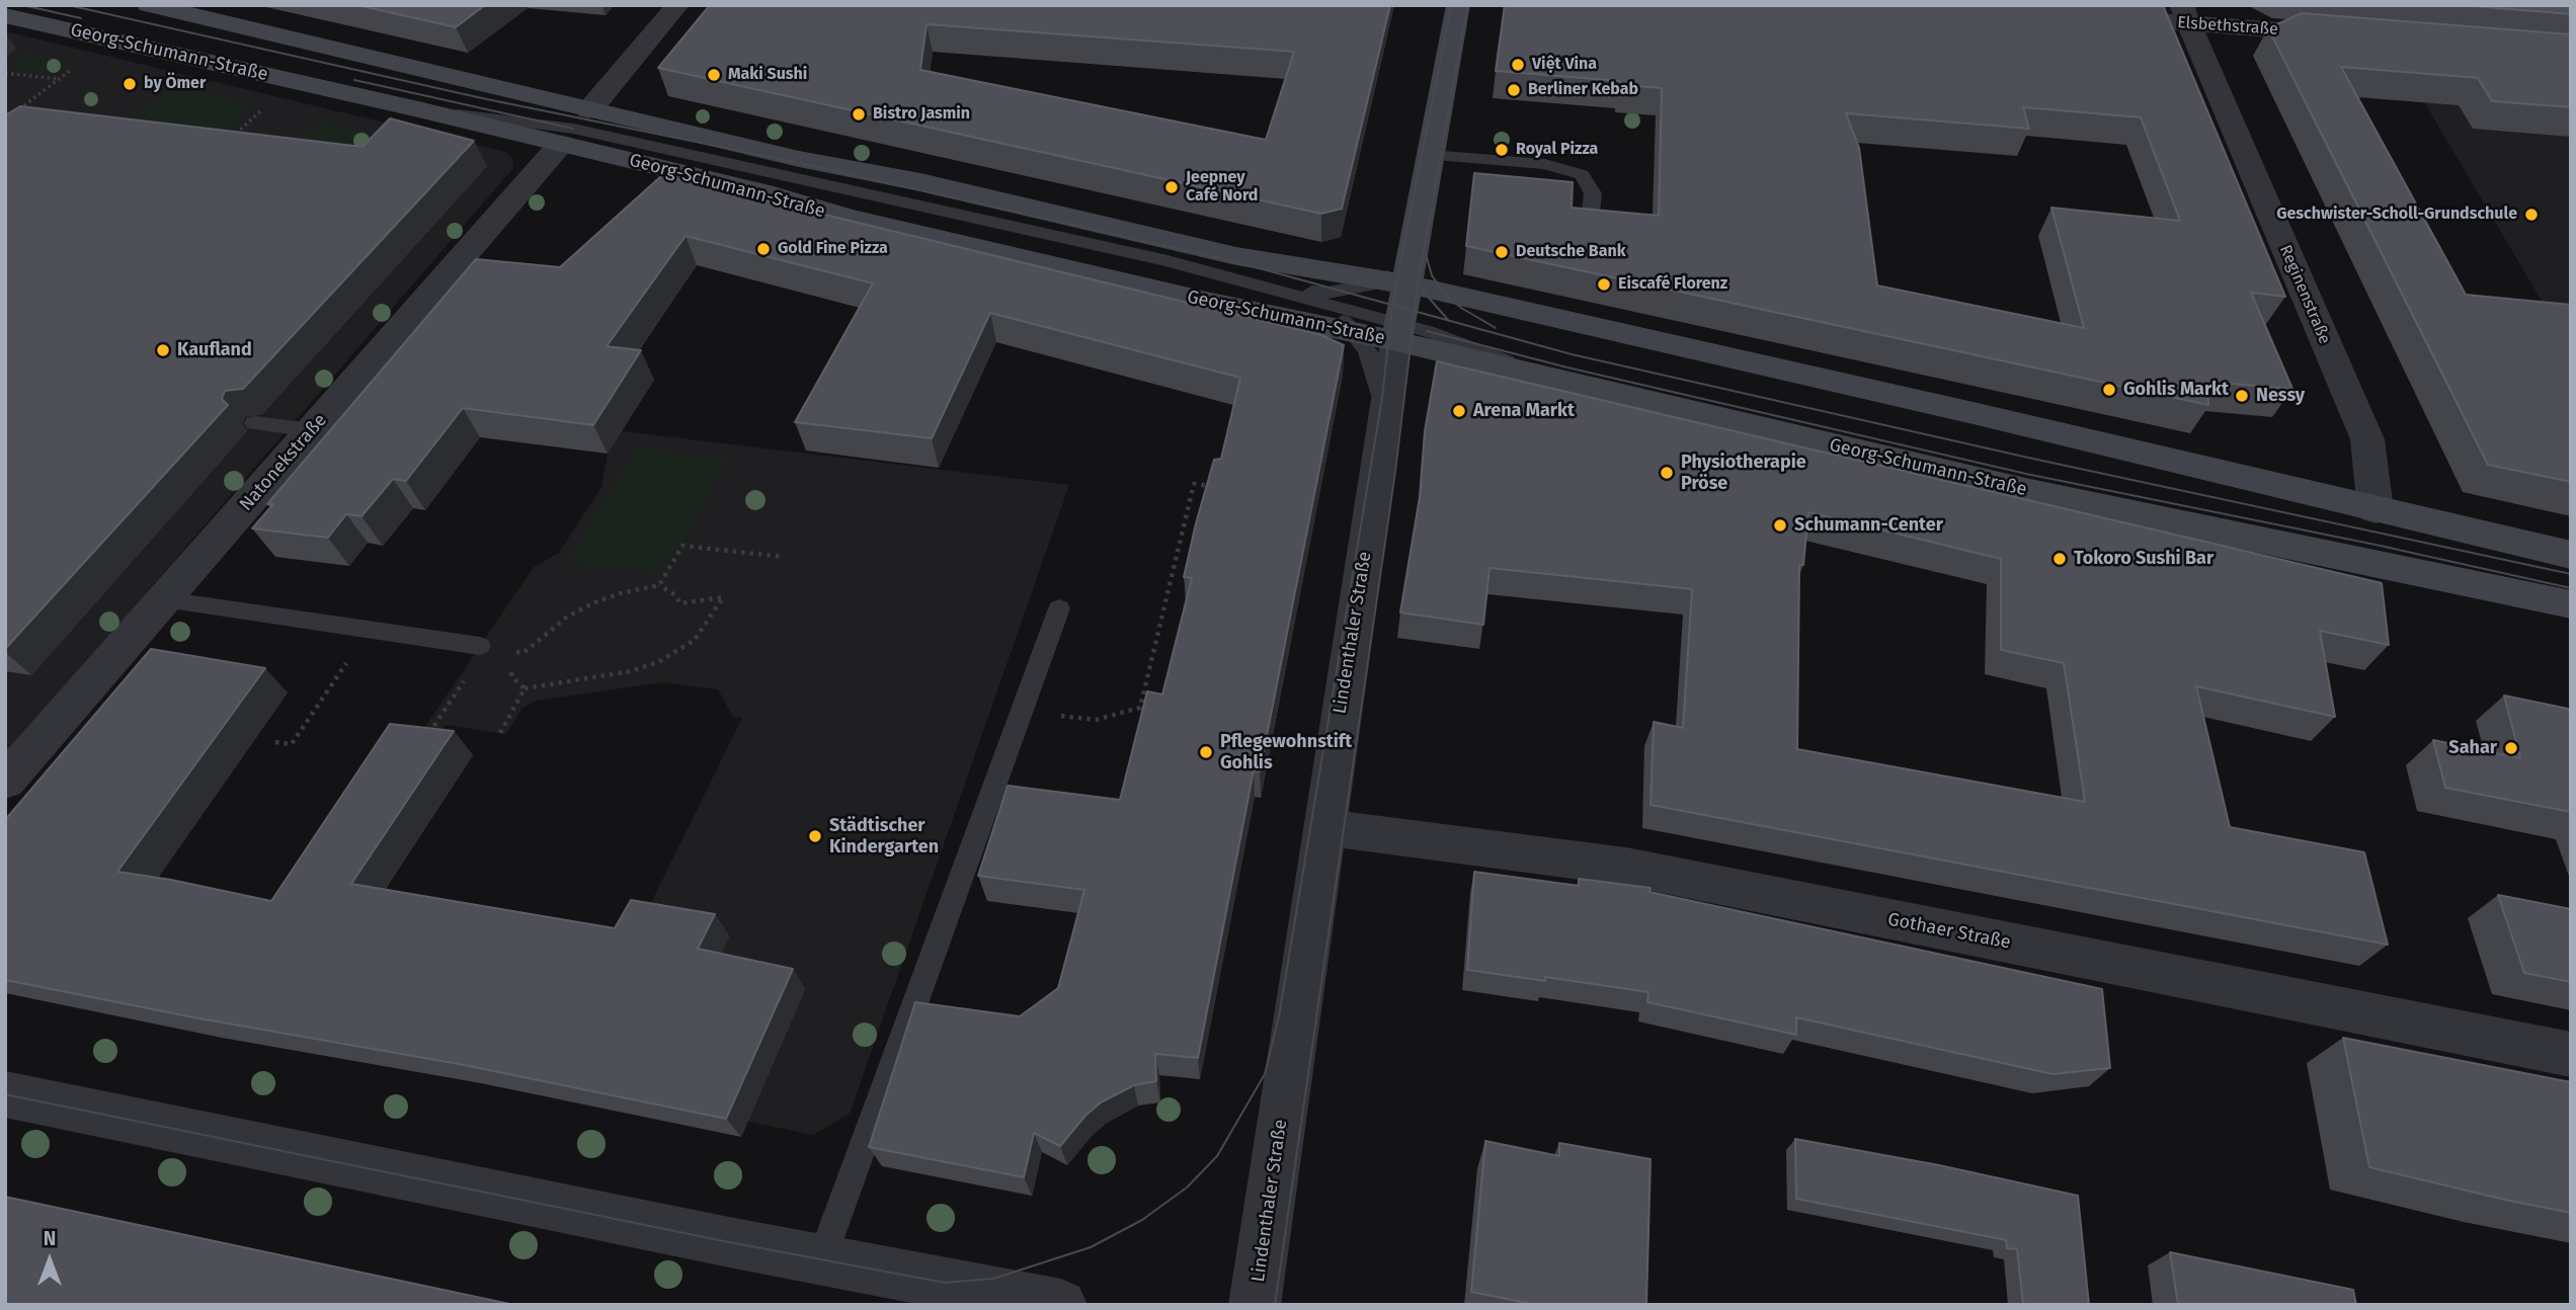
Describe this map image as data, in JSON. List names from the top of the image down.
{
  "streets": {
    "main road": ["Georg-Schumann-Straße", "Lindenthaler Straße"],
    "street": [
      "Elsbethstraße",
      "Reginenstraße",
      "Natonekstraße",
      "Gothaer Straße"
    ]
  },
  "crossings": [
    ["Elsbethstraße", "Reginenstraße"],
    ["Georg-Schumann-Straße", "Reginenstraße"],
    ["Georg-Schumann-Straße", "Natonekstraße"],
    ["Georg-Schumann-Straße", "Lindenthaler Straße"],
    ["Lindenthaler Straße", "Gothaer Straße"]
  ],
  "places": [
    "Việt Vina",
    "Maki Sushi",
    "by Ömer",
    "Berliner Kebab",
    "Bistro Jasmin",
    "Royal Pizza",
    "Jeepney Café Nord",
    "Geschwister-Scholl-Grundschule",
    "Gold Fine Pizza",
    "Deutsche Bank",
    "Eiscafé Florenz",
    "Kaufland",
    "Gohlis Markt",
    "Nessy",
    "Arena Markt",
    "Physiotherapie Pröse",
    "Schumann-Center",
    "Tokoro Sushi Bar",
    "Sahar",
    "Pflegewohnstift Gohlis",
    "Städtischer Kindergarten"
  ],
  "north": "top"
}
